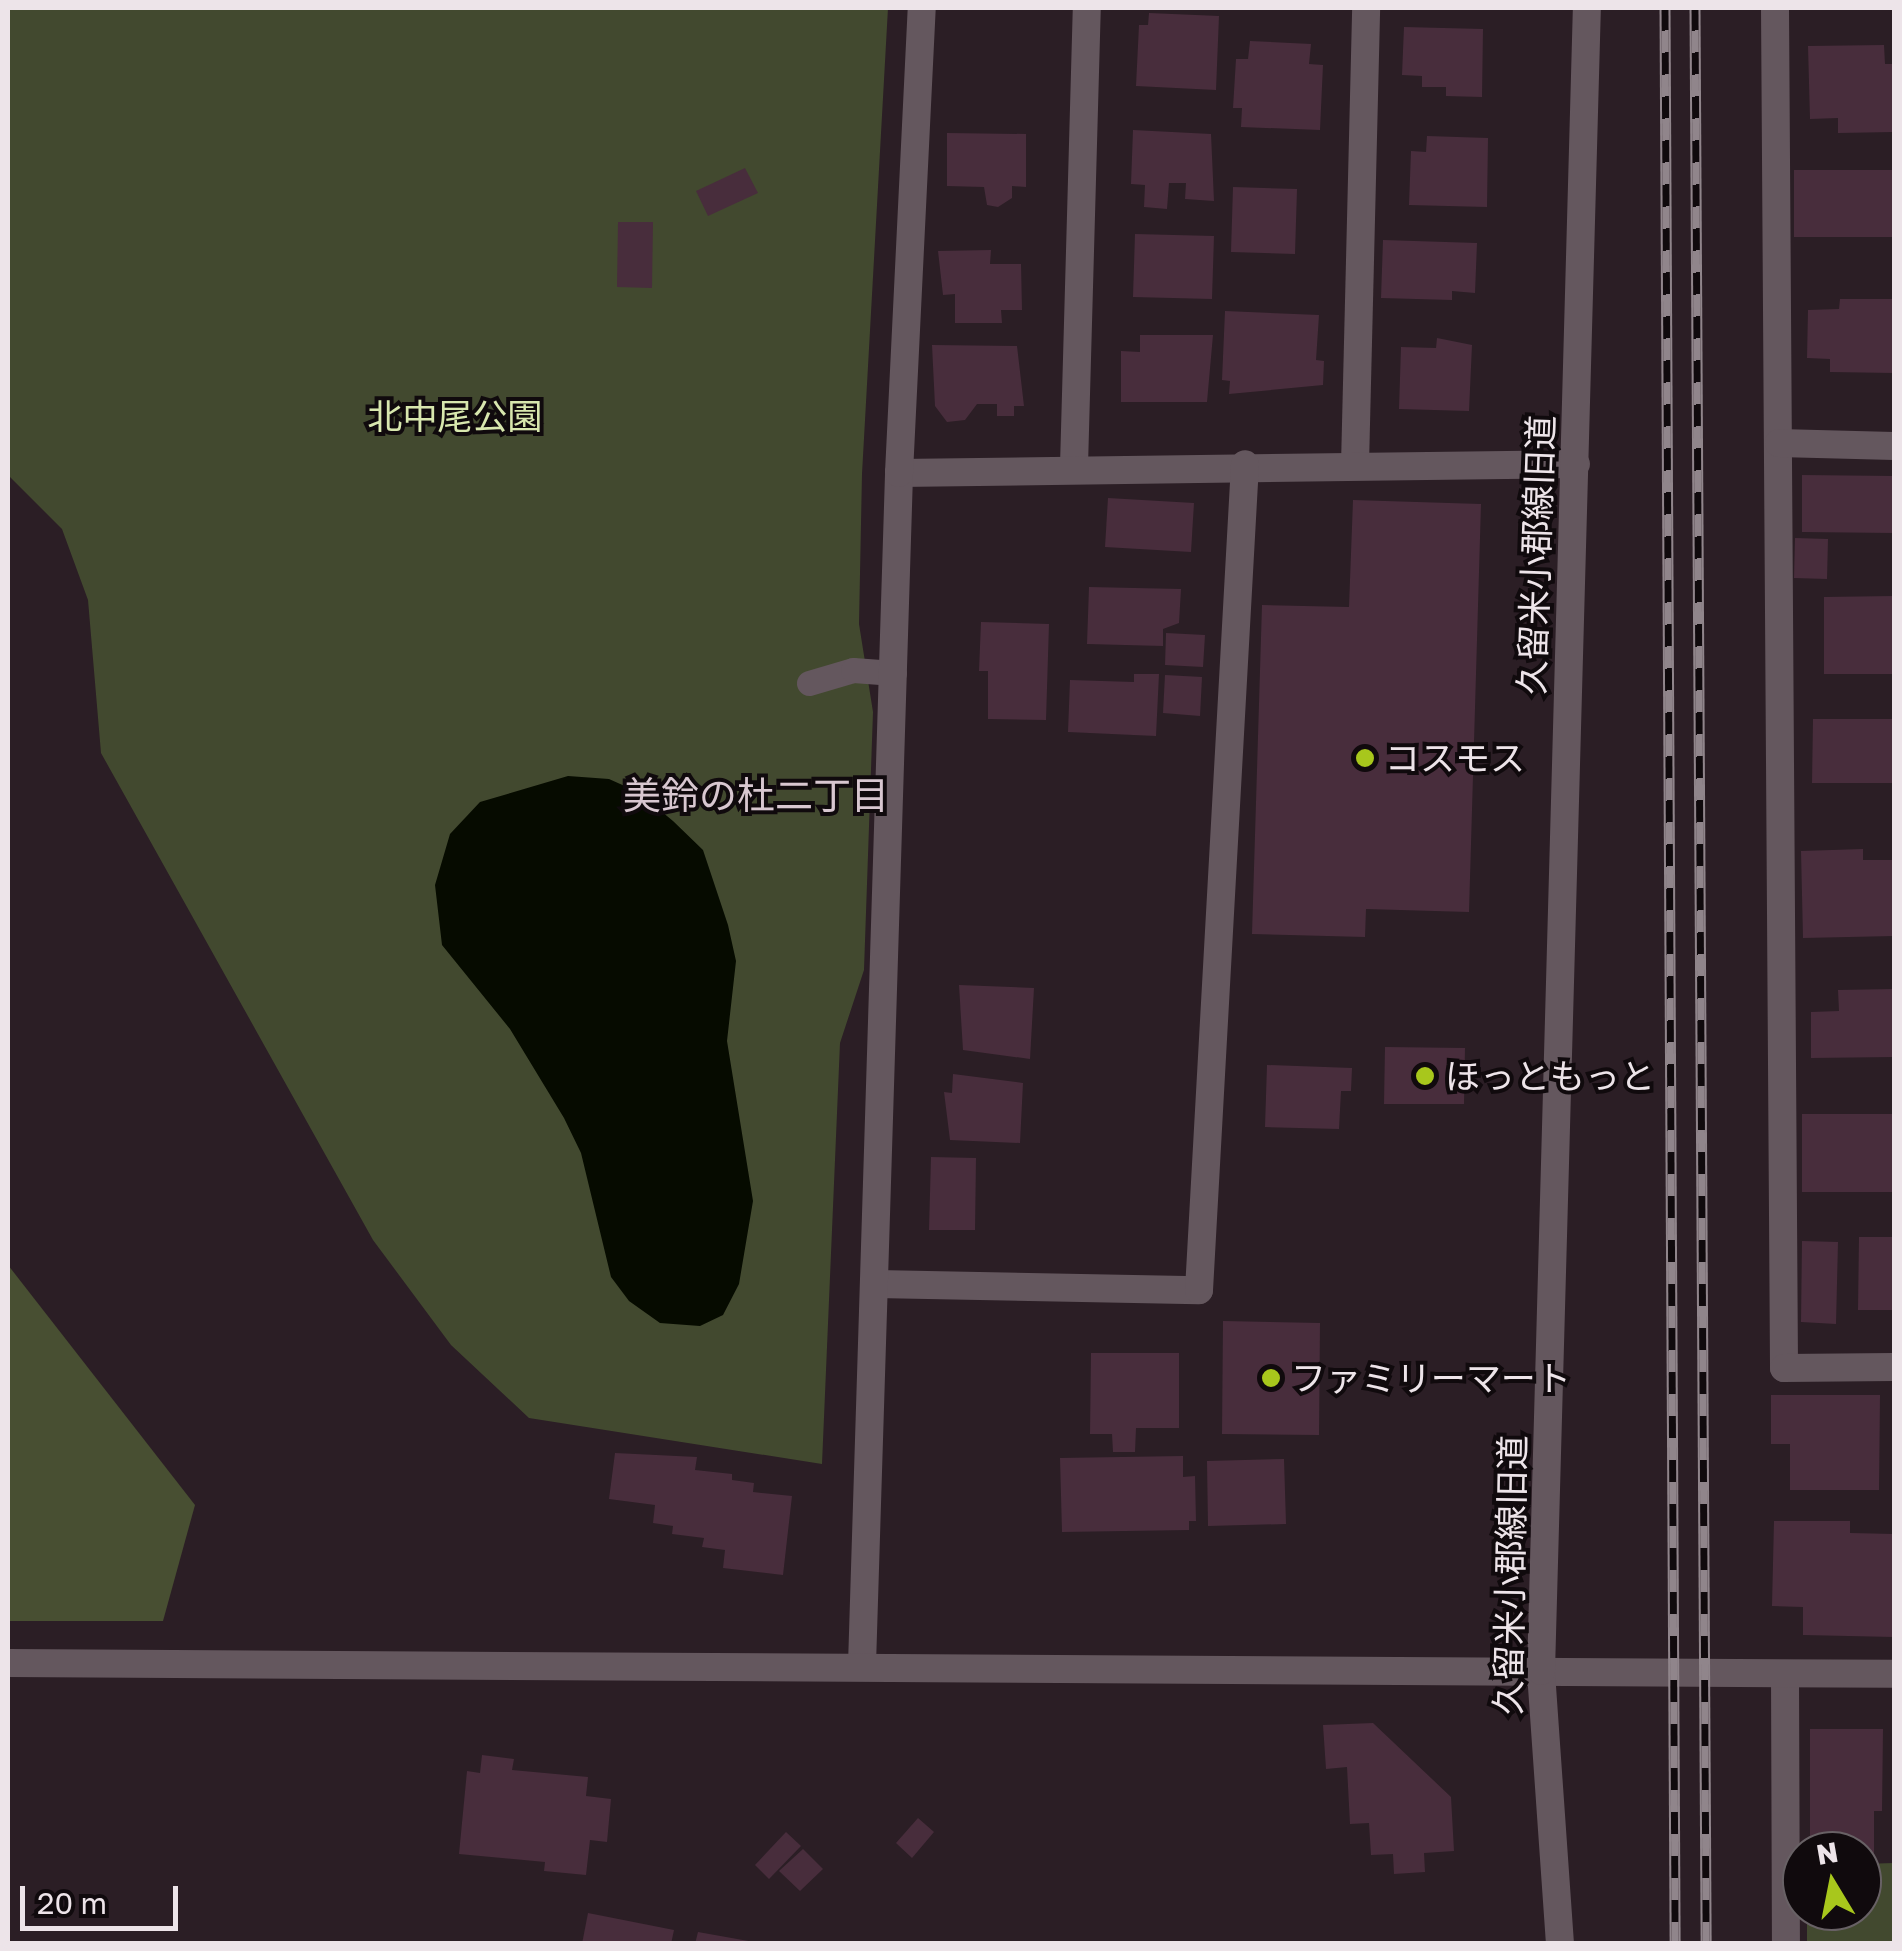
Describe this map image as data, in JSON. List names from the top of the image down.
{
  "streets": {
    "street": ["久留米小郡線旧道"]
  },
  "districts": ["美鈴の杜二丁目"],
  "parks": ["北中尾公園"],
  "places": ["コスモス", "ほっともっと", "ファミリーマート"],
  "scale_bar": "20 m",
  "north": "top"
}
